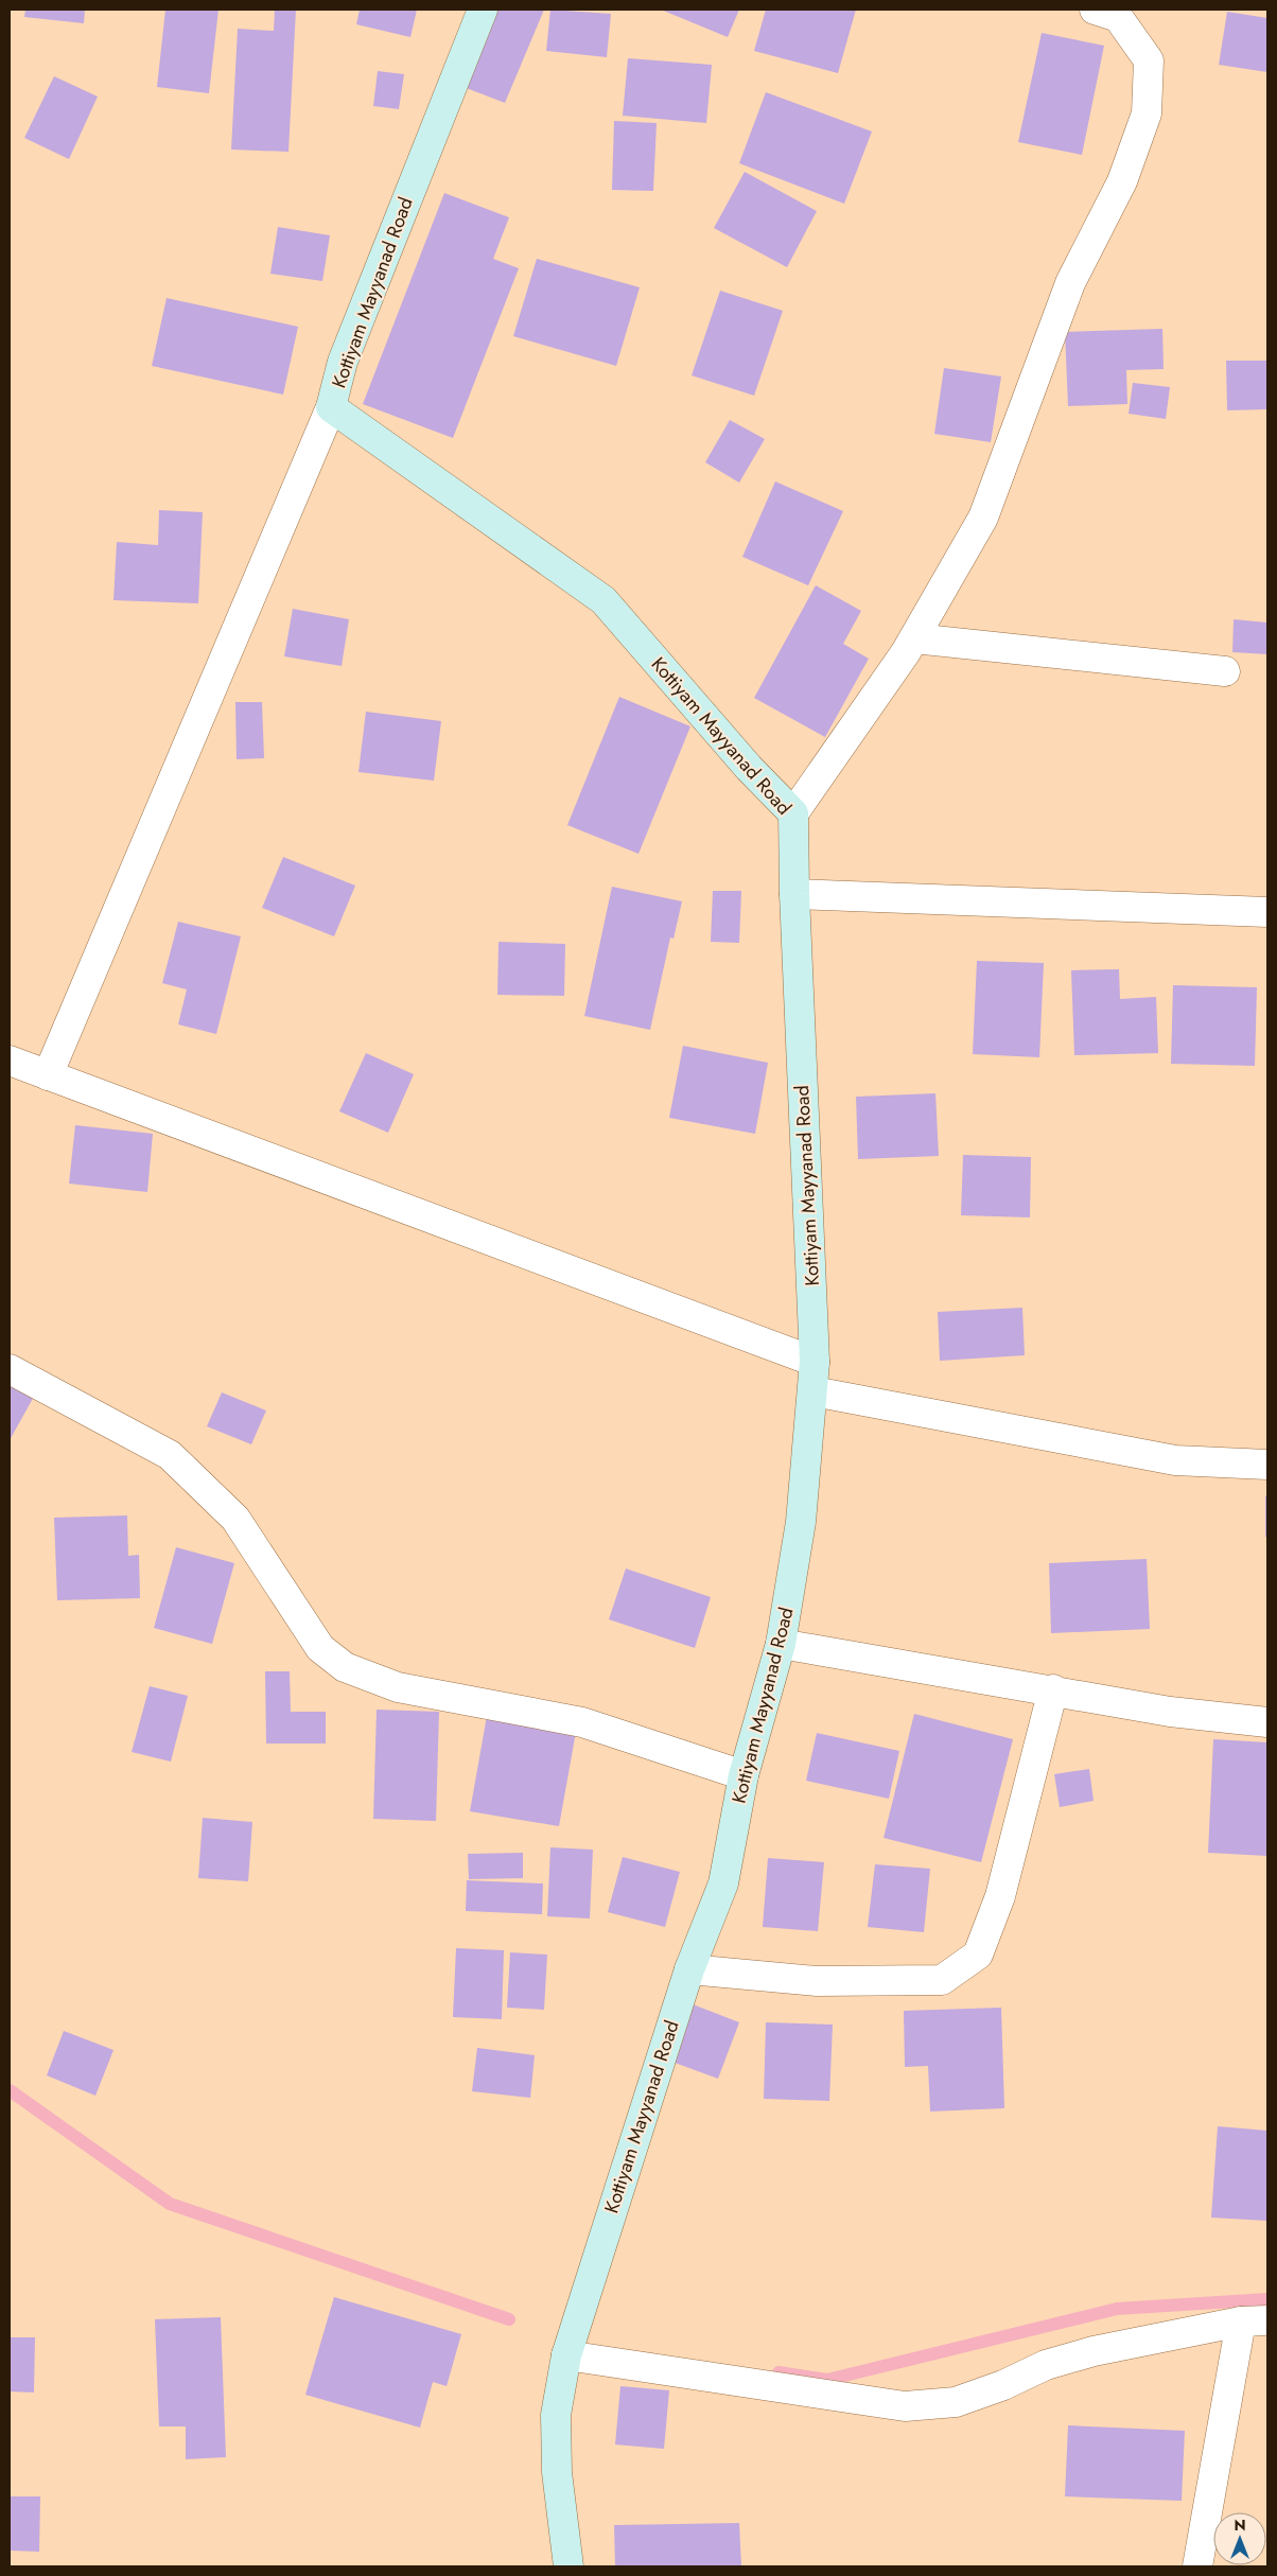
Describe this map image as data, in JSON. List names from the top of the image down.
{
  "streets": {
    "street": ["Kottiyam Mayyanad Road"]
  },
  "north": "top"
}
